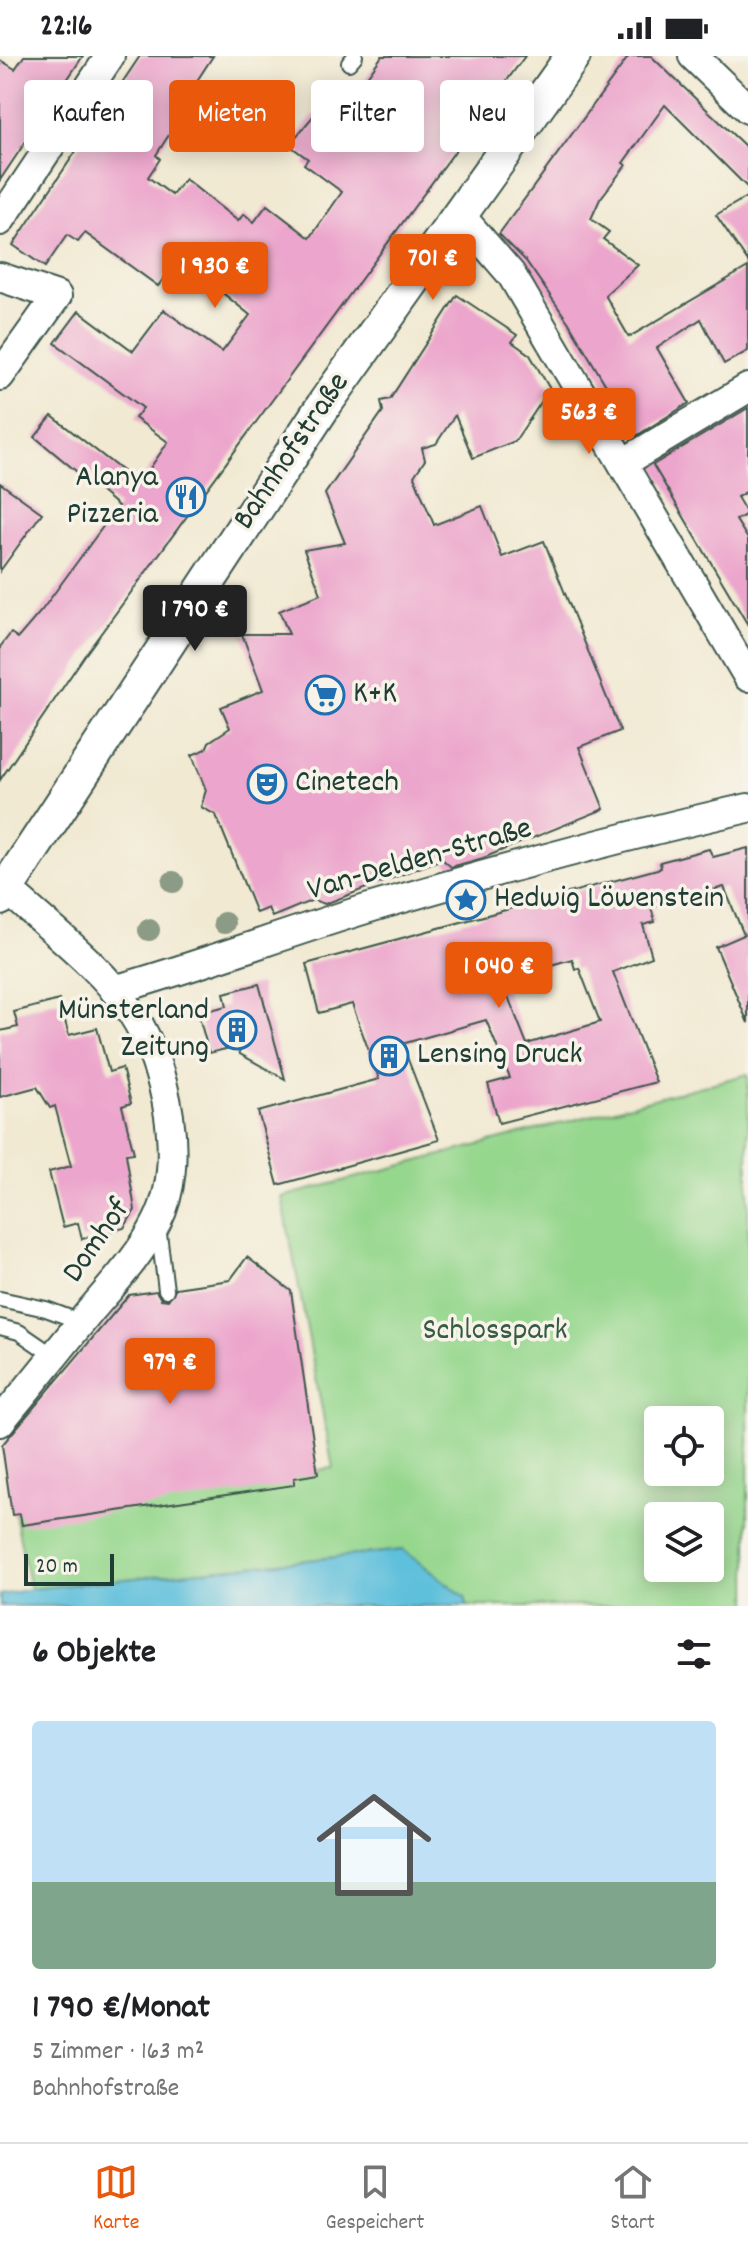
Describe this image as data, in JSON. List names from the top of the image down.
{
  "streets": {
    "street": ["Bahnhofstraße", "Van-Delden-Straße", "Domhof"]
  },
  "crossings": [
    ["Bahnhofstraße", "Domhof"],
    ["Van-Delden-Straße", "Domhof"]
  ],
  "parks": ["Schlosspark"],
  "places": {
    "restaurant": ["Alanya Pizzeria"],
    "supermarket": ["K+K"],
    "theatre": ["Cinetech"],
    "place": ["Hedwig Löwenstein"],
    "building": ["Münsterland Zeitung", "Lensing Druck"]
  },
  "scale_bar": "20 m",
  "page": {
    "status": "22:16",
    "chip": [
      "Kaufen",
      "Mieten",
      "Filter",
      "Neu"
    ],
    "price": [
      "701 €",
      "1 930 €",
      "563 €",
      "1 790 €",
      "1 040 €",
      "979 €"
    ],
    "scale": "20 m",
    "heading": "6 Objekte",
    "list": [
      {
        "name": "1 790 €/Monat",
        "note": "5 Zimmer · 163 m² · Bahnhofstraße"
      }
    ],
    "tabs": ["Karte", "Gespeichert", "Start"]
  }
}
